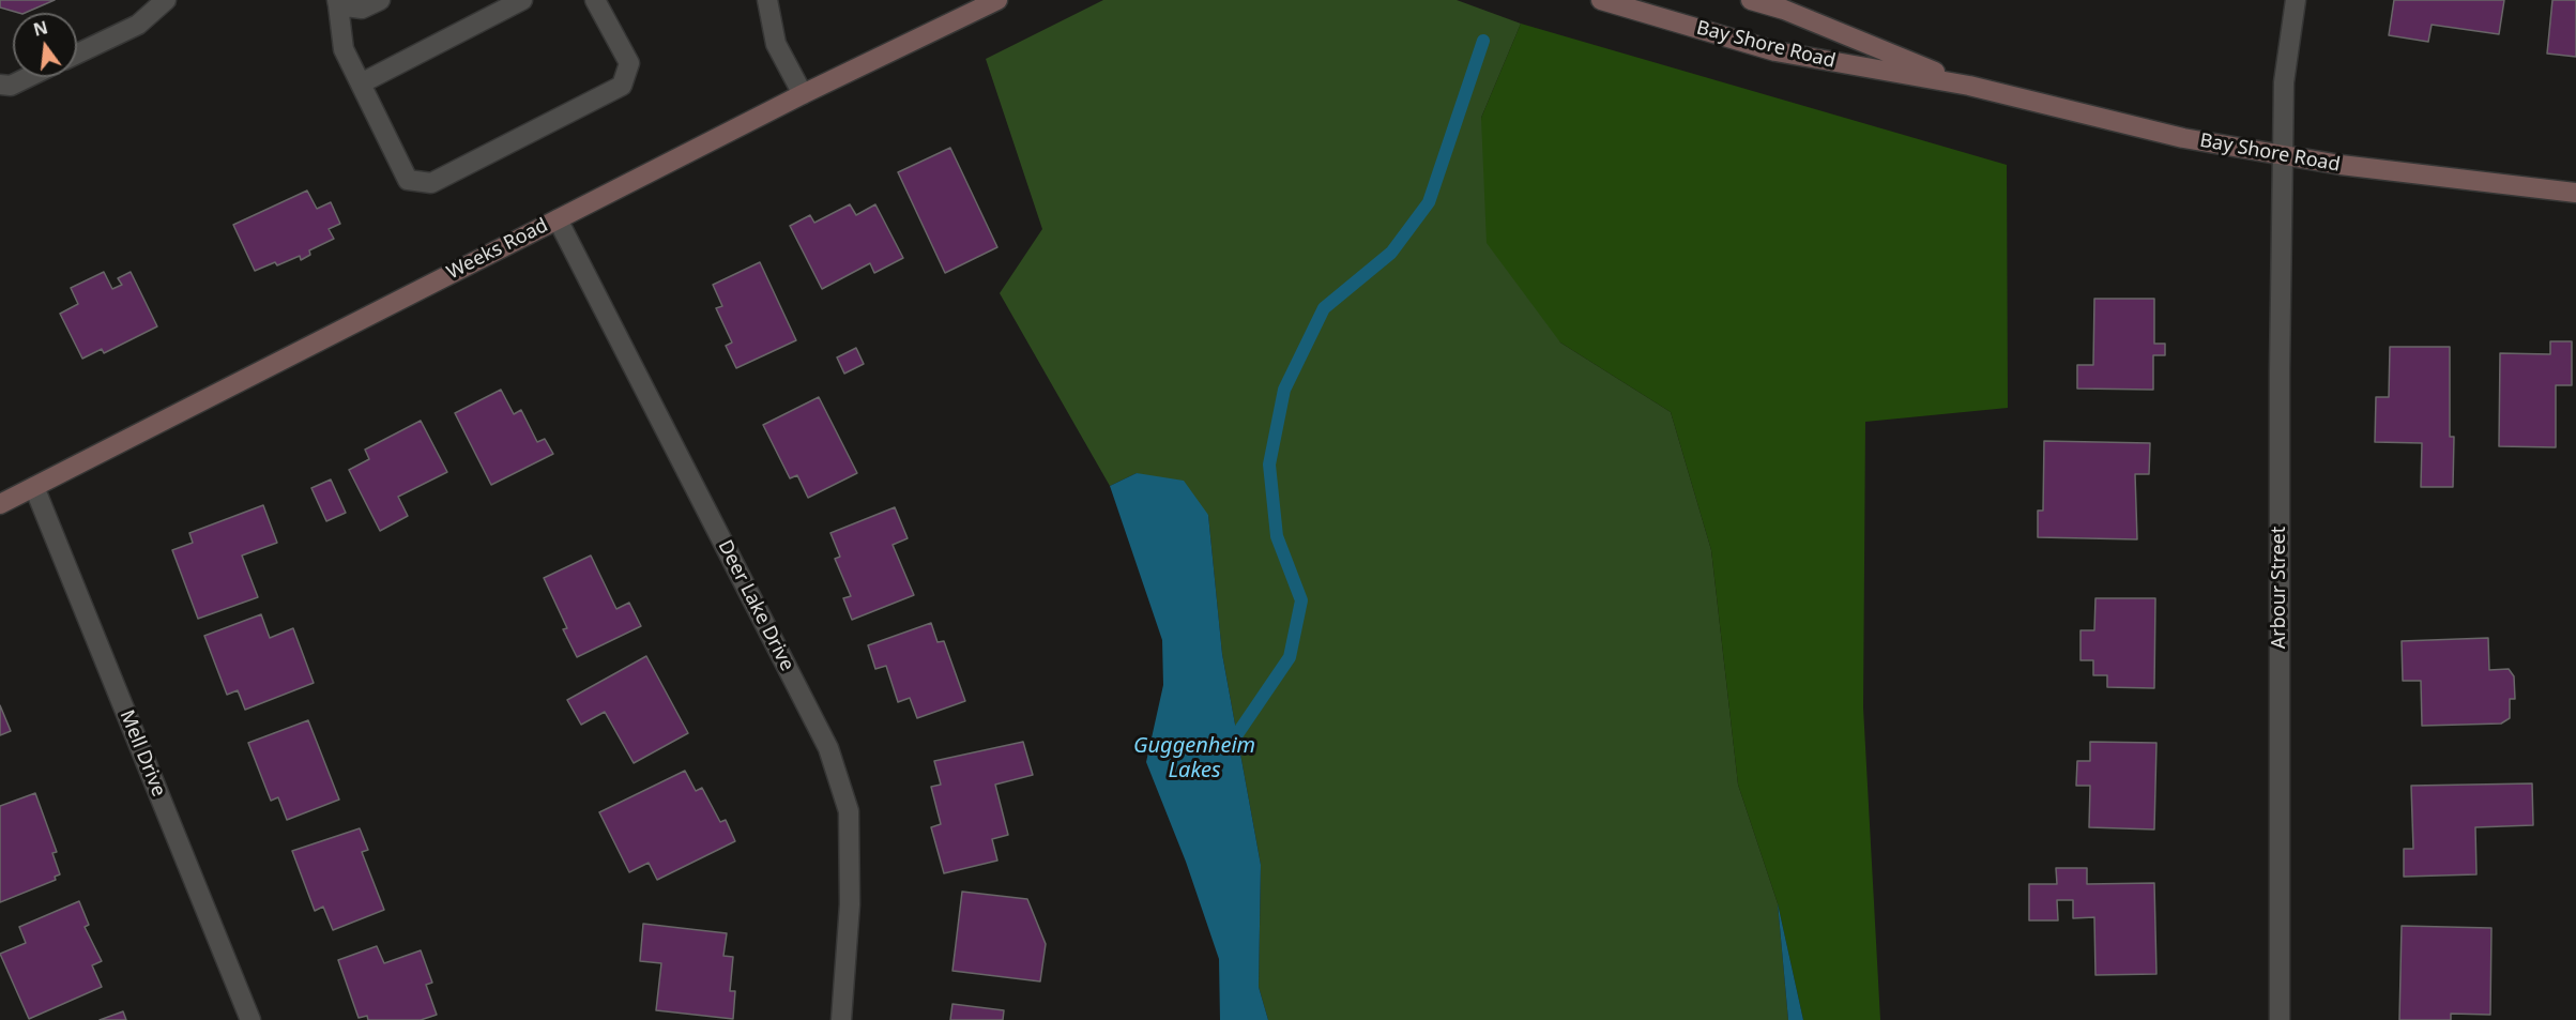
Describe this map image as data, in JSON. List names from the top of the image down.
{
  "streets": {
    "main road": ["Bay Shore Road", "Weeks Road"],
    "street": ["Arbour Street", "Deer Lake Drive", "Mell Drive"]
  },
  "crossings": [
    ["Bay Shore Road", "Arbour Street"],
    ["Weeks Road", "Deer Lake Drive"],
    ["Weeks Road", "Mell Drive"]
  ],
  "water": ["Guggenheim Lakes"],
  "north": "top"
}
